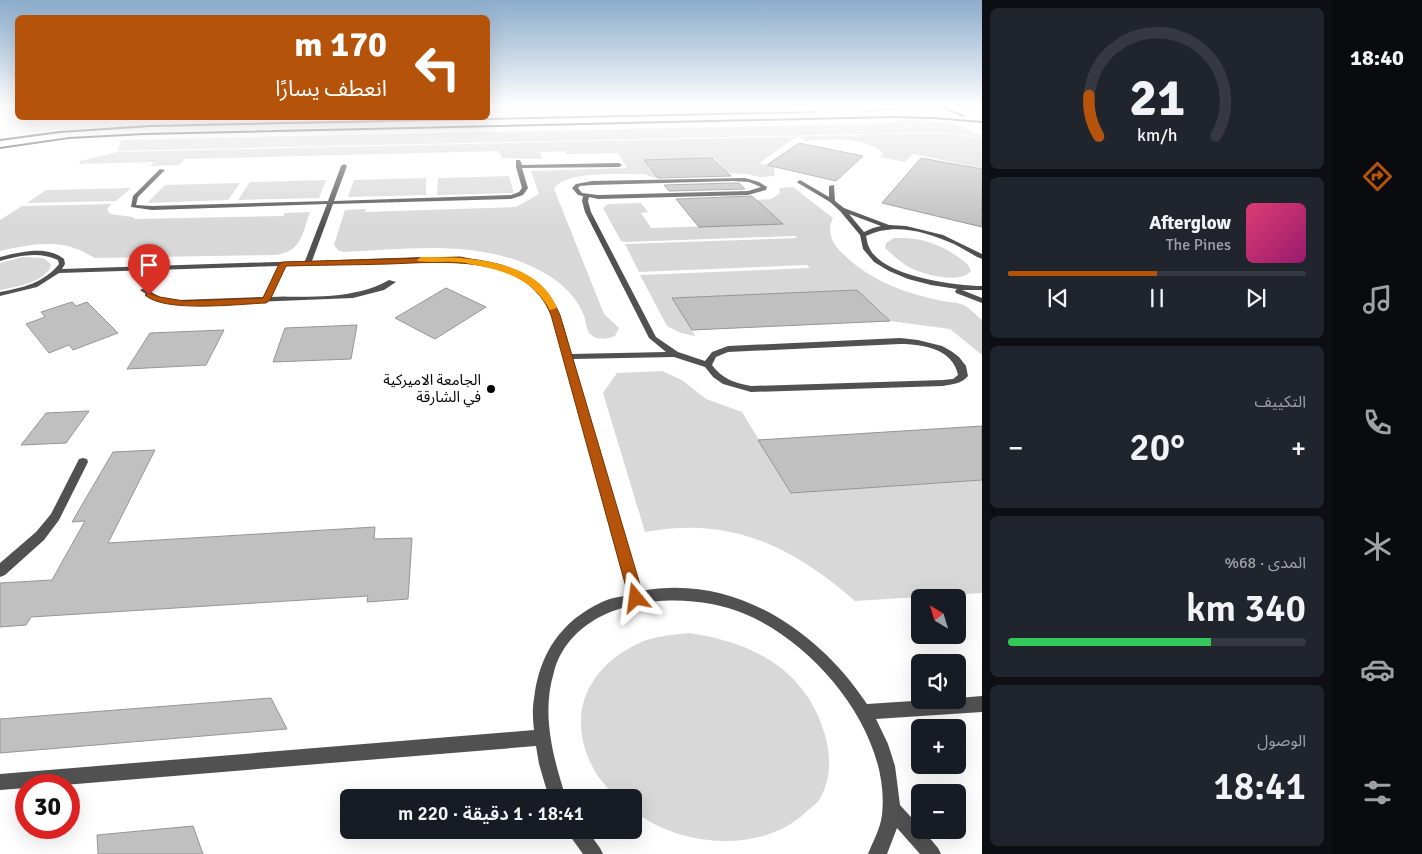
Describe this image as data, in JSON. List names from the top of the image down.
{
  "places": ["الجامعة الاميركية في الشارقة"],
  "north": "top left",
  "page": {
    "tabs": "18:40",
    "turn": ["170 m", "انعطف يسارًا"],
    "song": ["Afterglow", "The Pines"],
    "tile": [
      "التكييف",
      ["المدى · 68%", "340 km"],
      ["الوصول", "18:41"]
    ],
    "heat": ["−", "20°", "+"],
    "map_buttons": ["+", "−"],
    "limit": "30",
    "trip": "18:41 · 1 دقيقة · 220 m",
    "gauge": ["21", "km/h"]
  }
}
